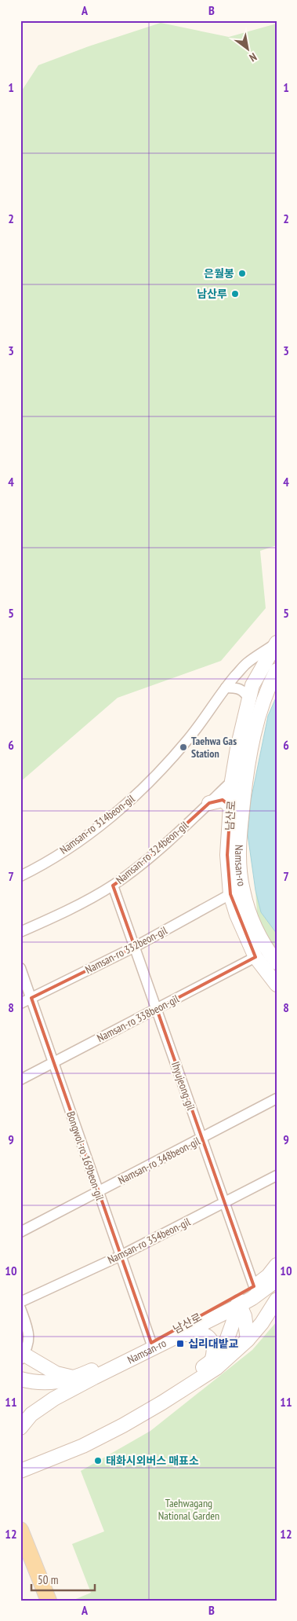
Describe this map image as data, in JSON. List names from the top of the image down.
{
  "streets": {
    "main road": ["남산로", "Namsan-ro"],
    "street": [
      "Namsan-ro 314beon-gil",
      "Namsan-ro 324beon-gil",
      "Namsan-ro 332beon-gil",
      "Namsan-ro 338beon-gil",
      "Ihyujeong-gil",
      "Bongwol-ro 169beon-gil",
      "Namsan-ro 348beon-gil",
      "Namsan-ro 354beon-gil"
    ]
  },
  "crossings": [
    ["남산로", "Namsan-ro 314beon-gil"],
    ["남산로", "Namsan-ro 324beon-gil"],
    ["남산로", "Namsan-ro"],
    ["남산로", "Namsan-ro 332beon-gil"],
    ["남산로", "Namsan-ro 338beon-gil"],
    ["남산로", "Bongwol-ro 169beon-gil"],
    ["Namsan-ro 324beon-gil", "Ihyujeong-gil"],
    ["Namsan-ro 332beon-gil", "Ihyujeong-gil"],
    ["Namsan-ro 332beon-gil", "Bongwol-ro 169beon-gil"],
    ["Namsan-ro 338beon-gil", "Ihyujeong-gil"],
    ["Namsan-ro 338beon-gil", "Bongwol-ro 169beon-gil"],
    ["Ihyujeong-gil", "Namsan-ro 348beon-gil"],
    ["Ihyujeong-gil", "Namsan-ro 354beon-gil"],
    ["Bongwol-ro 169beon-gil", "Namsan-ro 348beon-gil"],
    ["Bongwol-ro 169beon-gil", "Namsan-ro 354beon-gil"]
  ],
  "parks": ["Taehwagang National Garden"],
  "places": {
    "other": [
      "은월봉",
      "남산루",
      "Taehwa Gas Station",
      "태화시외버스 매표소"
    ],
    "transit": ["십리대밭교"]
  },
  "scale_bar": "50 m",
  "north": "bottom right",
  "grid": {
    "columns": ["A", "B"],
    "rows": [
      "1",
      "2",
      "3",
      "4",
      "5",
      "6",
      "7",
      "8",
      "9",
      "10",
      "11",
      "12"
    ]
  }
}
